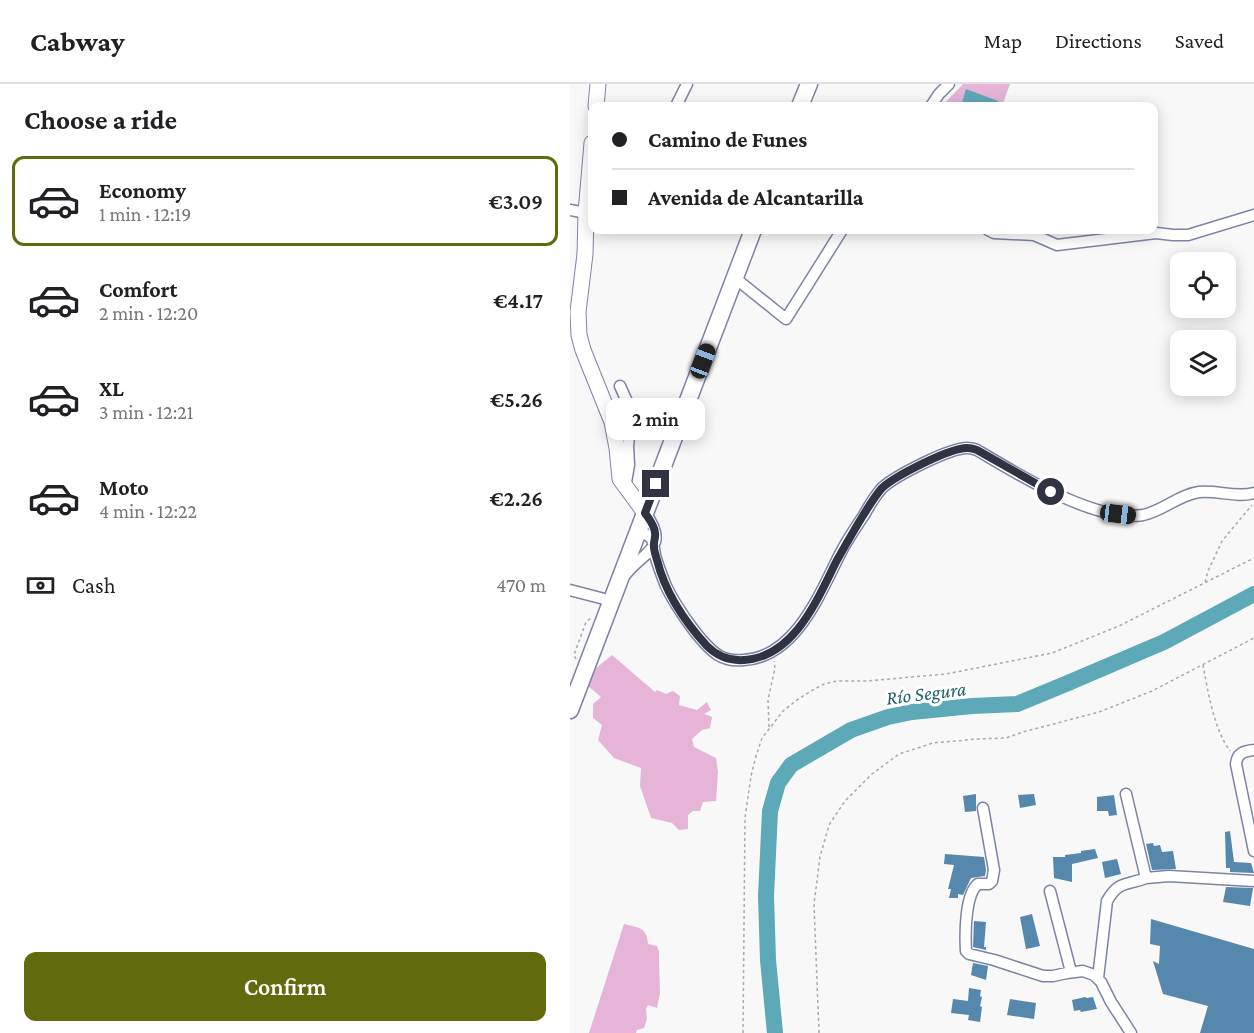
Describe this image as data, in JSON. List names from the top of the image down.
{
  "water": ["Río Segura"],
  "page": {
    "header": "Cabway",
    "nav": ["Map", "Directions", "Saved"],
    "heading": "Choose a ride",
    "banner": ["Camino de Funes", "Avenida de Alcantarilla"],
    "list": [
      {
        "name": "Economy",
        "note": "1 min · 12:19",
        "value": "€3.09"
      },
      {
        "name": "Comfort",
        "note": "2 min · 12:20",
        "value": "€4.17"
      },
      {
        "name": "XL",
        "note": "3 min · 12:21",
        "value": "€5.26"
      },
      {
        "name": "Moto",
        "note": "4 min · 12:22",
        "value": "€2.26"
      }
    ],
    "bubble": "2 min",
    "pay": ["Cash", "470 m"],
    "buttons": "Confirm"
  }
}
